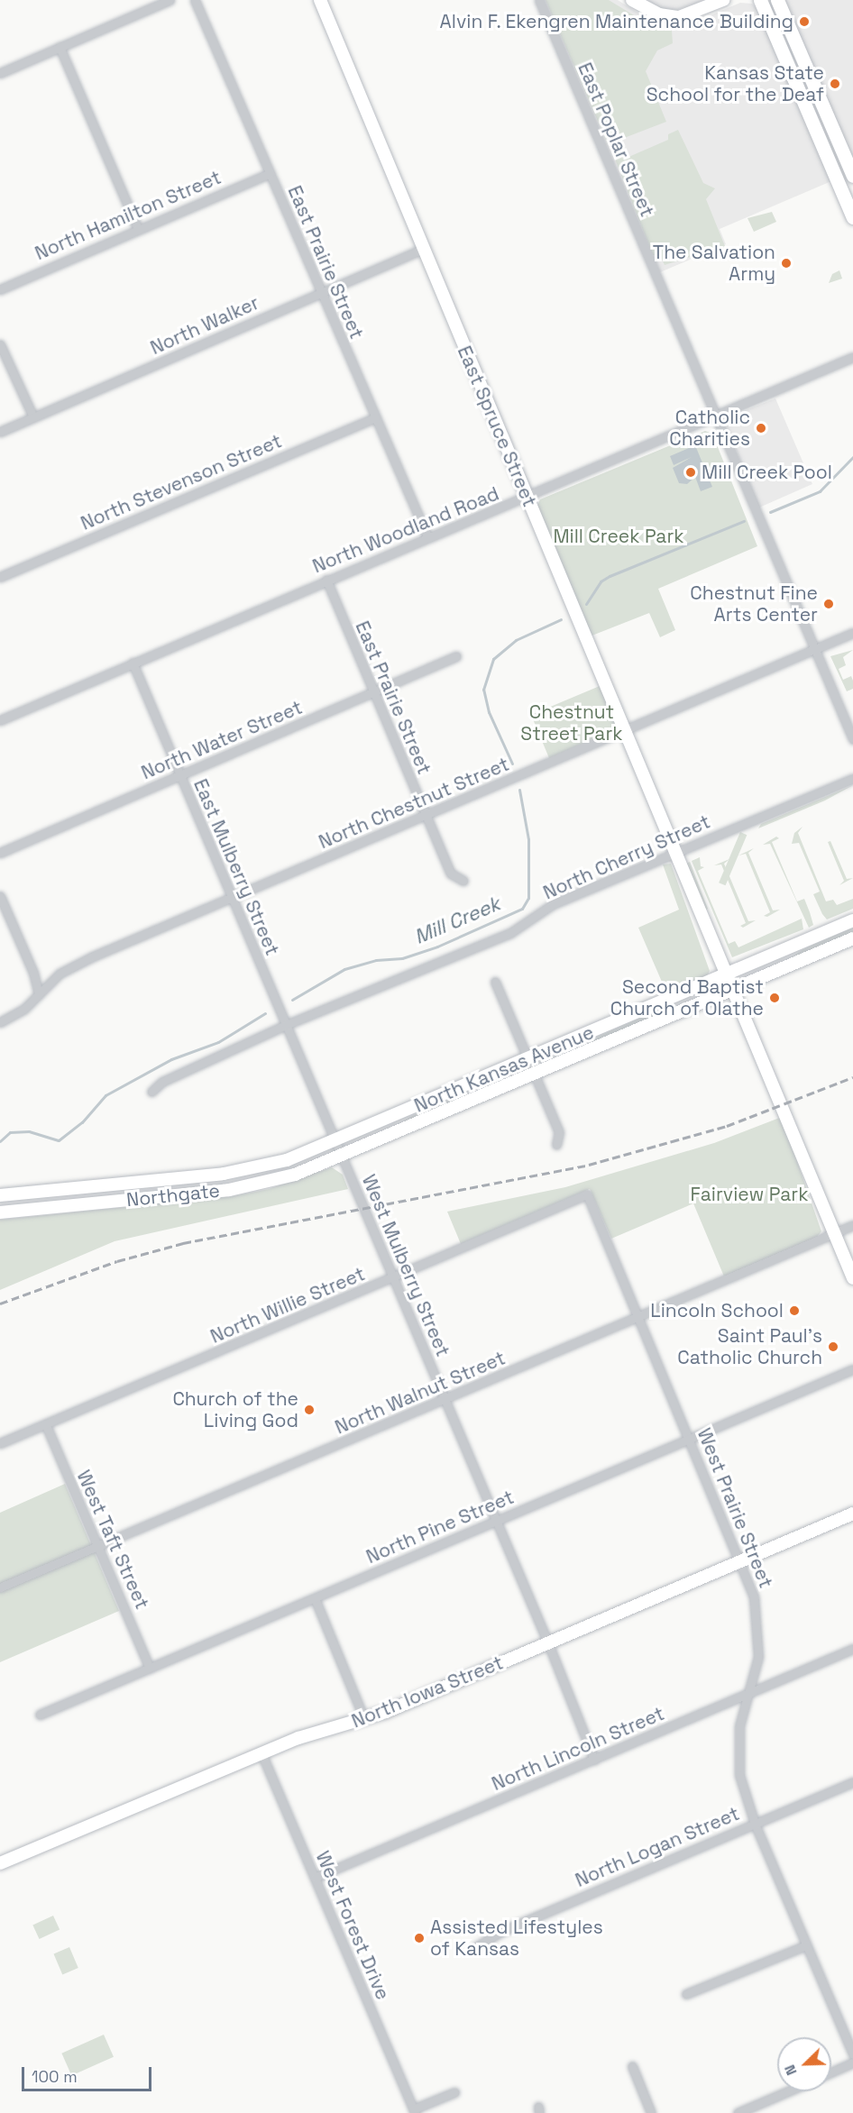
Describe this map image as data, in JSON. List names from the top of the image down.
{
  "streets": {
    "street": [
      "East Poplar Street",
      "North Hamilton Street",
      "East Prairie Street",
      "North Walker",
      "East Spruce Street",
      "North Stevenson Street",
      "North Woodland Road",
      "North Water Street",
      "North Chestnut Street",
      "North Cherry Street",
      "East Mulberry Street",
      "North Kansas Avenue",
      "Northgate",
      "West Mulberry Street",
      "North Willie Street",
      "North Walnut Street",
      "West Prairie Street",
      "North Pine Street",
      "West Taft Street",
      "North Iowa Street",
      "North Lincoln Street",
      "North Logan Street",
      "West Forest Drive"
    ]
  },
  "crossings": [
    ["East Poplar Street", "North Woodland Road"],
    ["East Poplar Street", "North Chestnut Street"],
    ["North Hamilton Street", "East Prairie Street"],
    ["East Prairie Street", "North Walker"],
    ["East Prairie Street", "North Stevenson Street"],
    ["East Prairie Street", "North Woodland Road"],
    ["East Prairie Street", "North Water Street"],
    ["East Prairie Street", "North Chestnut Street"],
    ["North Walker", "East Spruce Street"],
    ["East Spruce Street", "North Woodland Road"],
    ["East Spruce Street", "North Chestnut Street"],
    ["East Spruce Street", "North Cherry Street"],
    ["East Spruce Street", "North Kansas Avenue"],
    ["East Spruce Street", "North Walnut Street"],
    ["North Woodland Road", "East Mulberry Street"],
    ["North Water Street", "East Mulberry Street"],
    ["North Chestnut Street", "East Mulberry Street"],
    ["North Cherry Street", "East Mulberry Street"],
    ["North Cherry Street", "West Mulberry Street"],
    ["East Mulberry Street", "West Mulberry Street"],
    ["North Kansas Avenue", "Northgate"],
    ["North Kansas Avenue", "West Mulberry Street"],
    ["Northgate", "West Mulberry Street"],
    ["West Mulberry Street", "North Willie Street"],
    ["West Mulberry Street", "North Walnut Street"],
    ["West Mulberry Street", "North Pine Street"],
    ["West Mulberry Street", "North Iowa Street"],
    ["West Mulberry Street", "North Lincoln Street"],
    ["North Willie Street", "West Prairie Street"],
    ["North Willie Street", "West Taft Street"],
    ["North Walnut Street", "West Prairie Street"],
    ["North Walnut Street", "West Taft Street"],
    ["West Prairie Street", "North Pine Street"],
    ["West Prairie Street", "North Iowa Street"],
    ["West Prairie Street", "North Lincoln Street"],
    ["West Prairie Street", "North Logan Street"],
    ["North Pine Street", "West Taft Street"],
    ["North Iowa Street", "West Forest Drive"],
    ["North Lincoln Street", "West Forest Drive"]
  ],
  "water": ["Mill Creek"],
  "parks": ["Mill Creek Park", "Chestnut Street Park", "Fairview Park"],
  "places": [
    "Alvin F. Ekengren Maintenance Building",
    "Kansas State School for the Deaf",
    "The Salvation Army",
    "Catholic Charities",
    "Mill Creek Pool",
    "Chestnut Fine Arts Center",
    "Second Baptist Church of Olathe",
    "Lincoln School",
    "Saint Paul's Catholic Church",
    "Church of the Living God",
    "Assisted Lifestyles of Kansas"
  ],
  "scale_bar": "100 m",
  "north": "bottom left"
}
